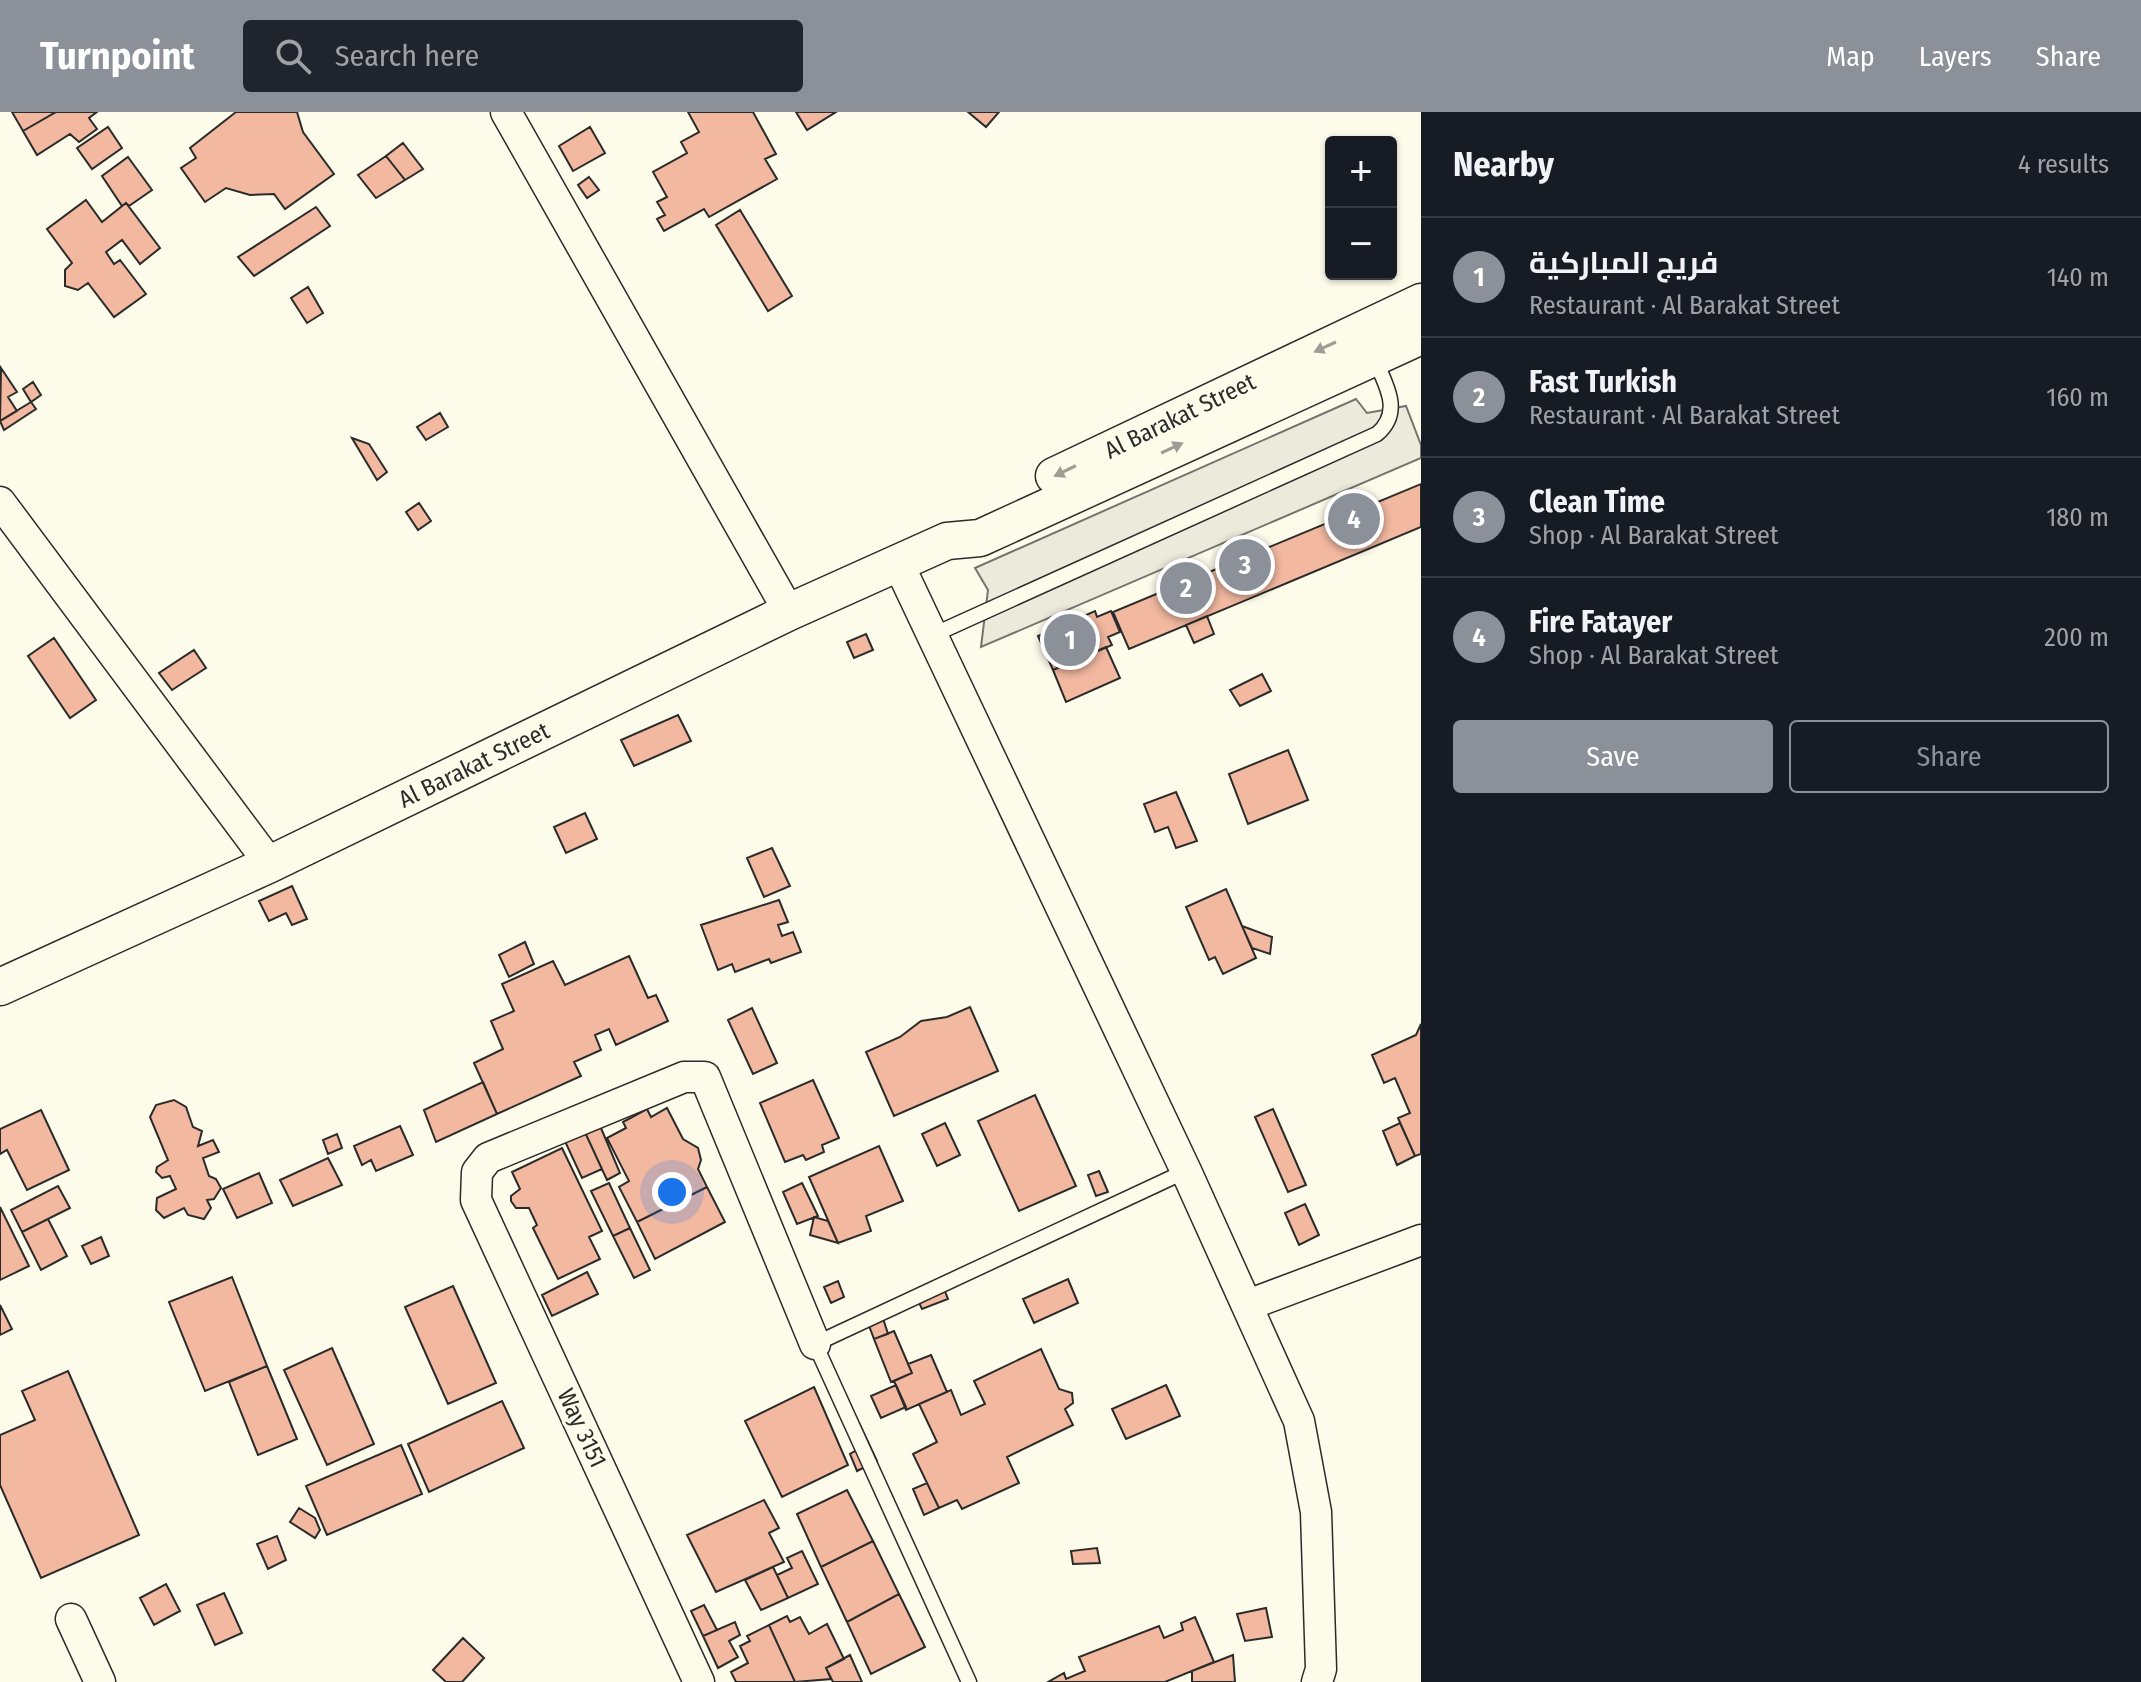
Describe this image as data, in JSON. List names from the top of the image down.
{
  "streets": {
    "street": ["Al Barakat Street", "Way 3151"]
  },
  "page": {
    "header": "Turnpoint",
    "search": "Search here",
    "nav": ["Map", "Layers", "Share"],
    "heading": ["Nearby", "4 results"],
    "map_buttons": ["+", "−"],
    "list": [
      {
        "mark": "1",
        "name": "فريج المباركية",
        "note": "Restaurant · Al Barakat Street",
        "value": "140 m"
      },
      {
        "mark": "2",
        "name": "Fast Turkish",
        "note": "Restaurant · Al Barakat Street",
        "value": "160 m"
      },
      {
        "mark": "3",
        "name": "Clean Time",
        "note": "Shop · Al Barakat Street",
        "value": "180 m"
      },
      {
        "mark": "4",
        "name": "Fire Fatayer",
        "note": "Shop · Al Barakat Street",
        "value": "200 m"
      }
    ],
    "pins": [
      "4",
      "3",
      "2",
      "1"
    ],
    "buttons": ["Save", "Share"]
  }
}
